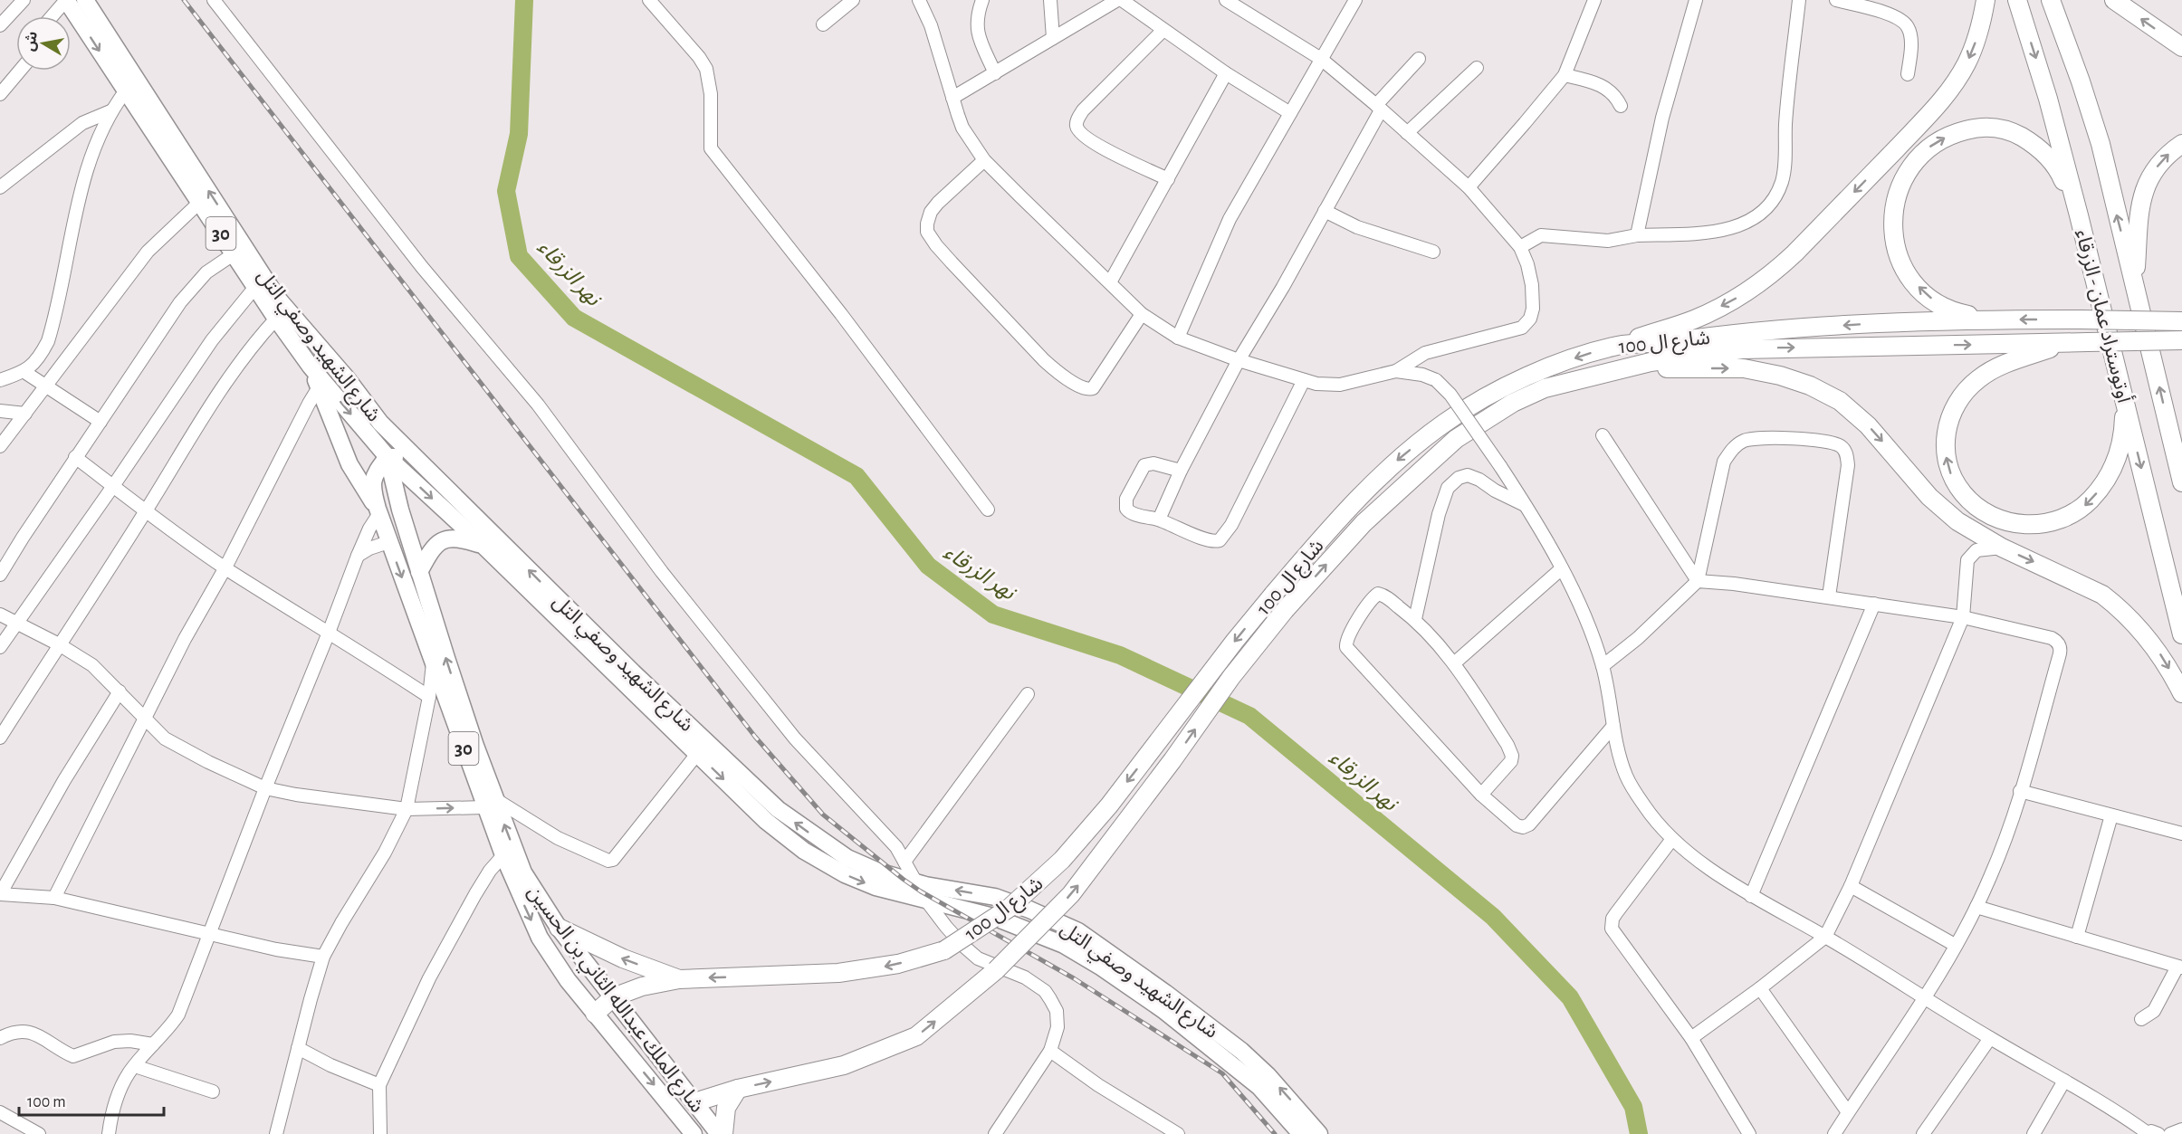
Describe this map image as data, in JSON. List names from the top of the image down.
{
  "streets": {
    "highway": ["أوتوستراد عمان - الزرقاء", "شارع ال 100"],
    "main road": ["30", "شارع الشهيد وصفي التل", "شارع الملك عبدالله الثاني بن الحسين"]
  },
  "crossings": [
    ["شارع ال 100", "شارع الملك عبدالله الثاني بن الحسين"],
    ["شارع الشهيد وصفي التل", "شارع الملك عبدالله الثاني بن الحسين"]
  ],
  "water": ["نهر الزرقاء"],
  "scale_bar": "100 m",
  "north": "left"
}
